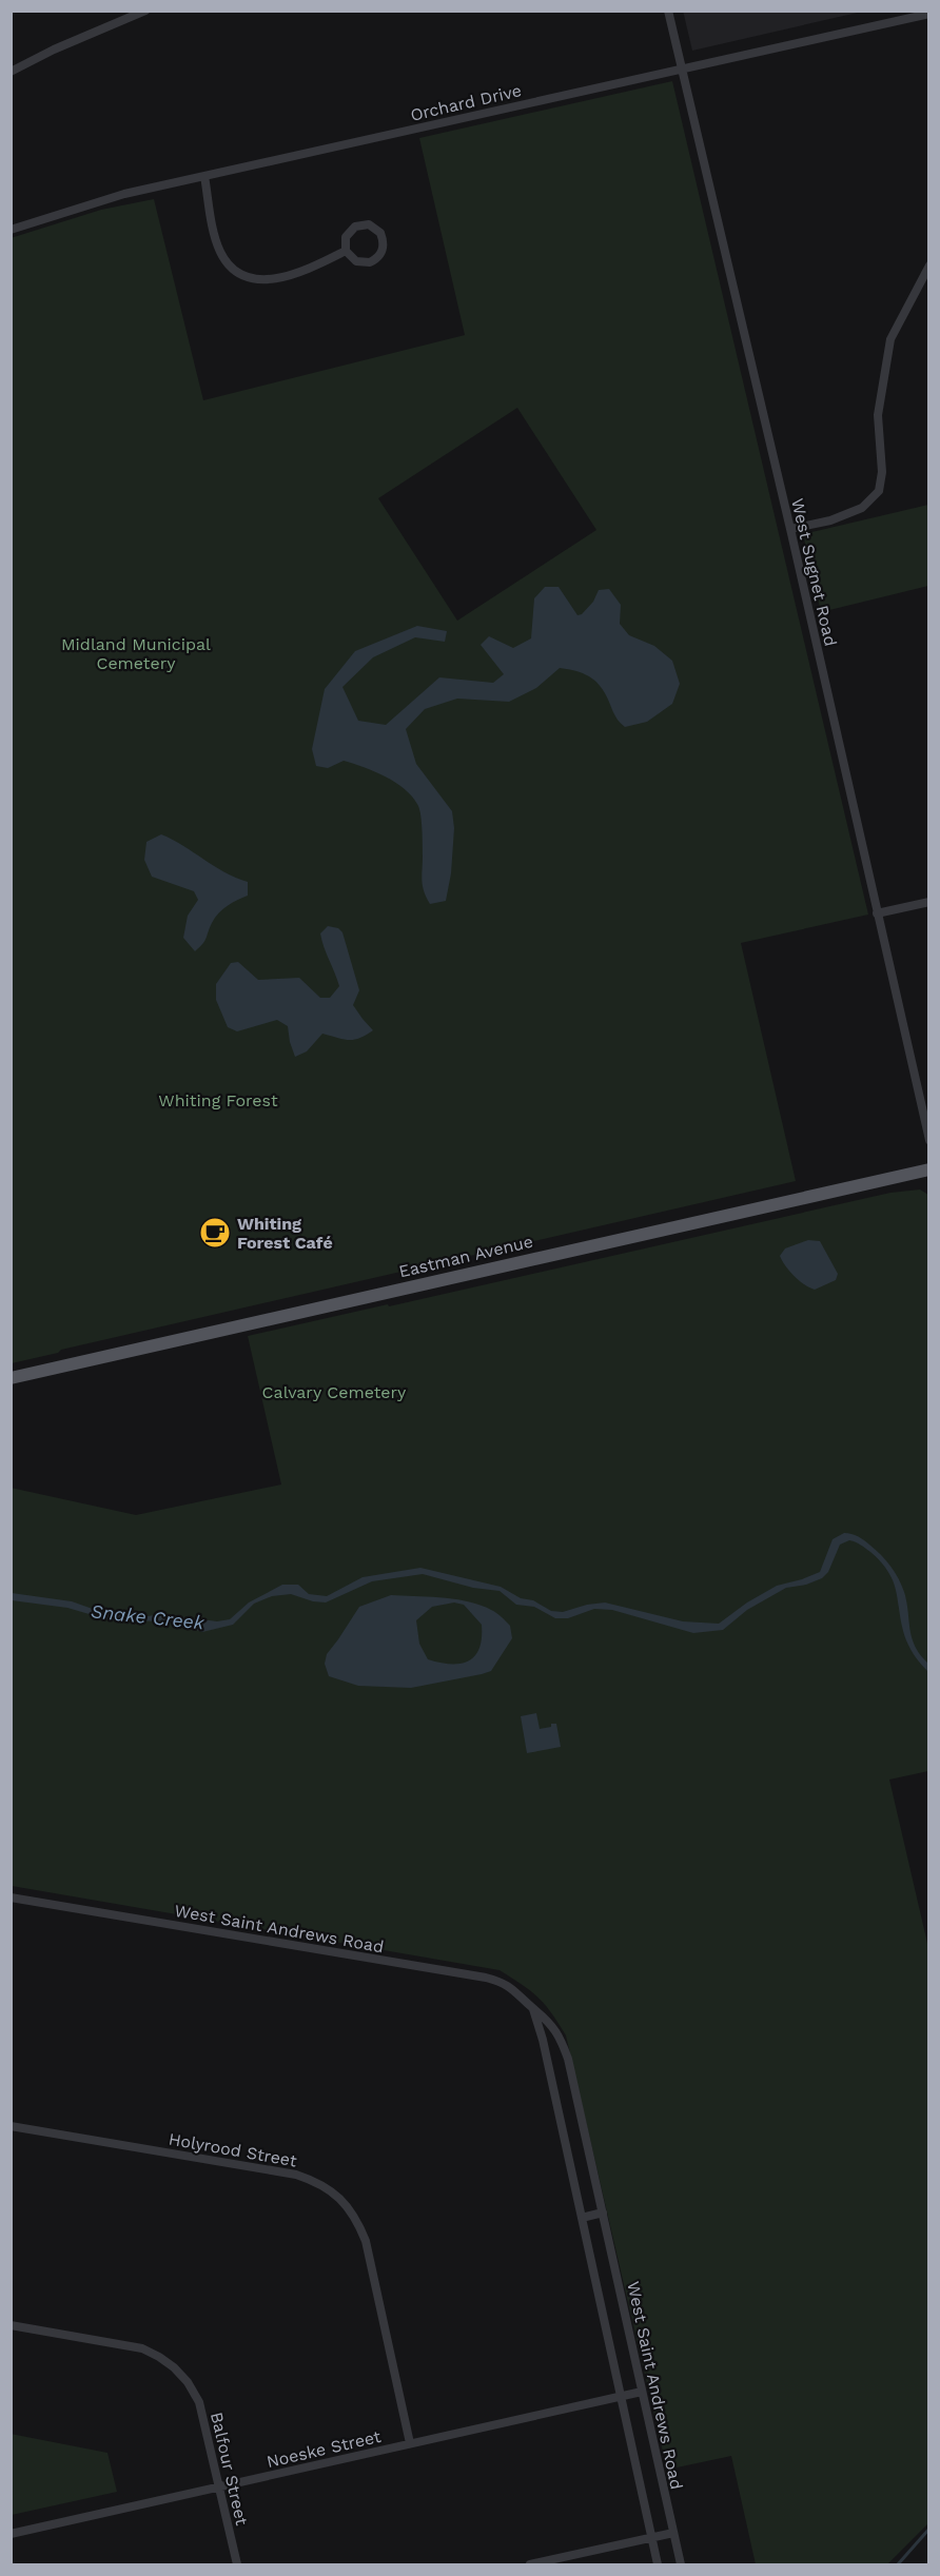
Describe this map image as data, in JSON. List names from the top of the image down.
{
  "streets": {
    "main road": ["Eastman Avenue"],
    "street": [
      "Orchard Drive",
      "West Sugnet Road",
      "West Saint Andrews Road",
      "Holyrood Street",
      "Noeske Street",
      "Balfour Street"
    ]
  },
  "crossings": [
    ["Orchard Drive", "West Sugnet Road"],
    ["West Saint Andrews Road", "Noeske Street"],
    ["Holyrood Street", "Noeske Street"],
    ["Noeske Street", "Balfour Street"]
  ],
  "water": ["Snake Creek"],
  "parks": ["Midland Municipal Cemetery", "Whiting Forest", "Calvary Cemetery"],
  "places": {
    "cafe": ["Whiting Forest Café"]
  }
}
